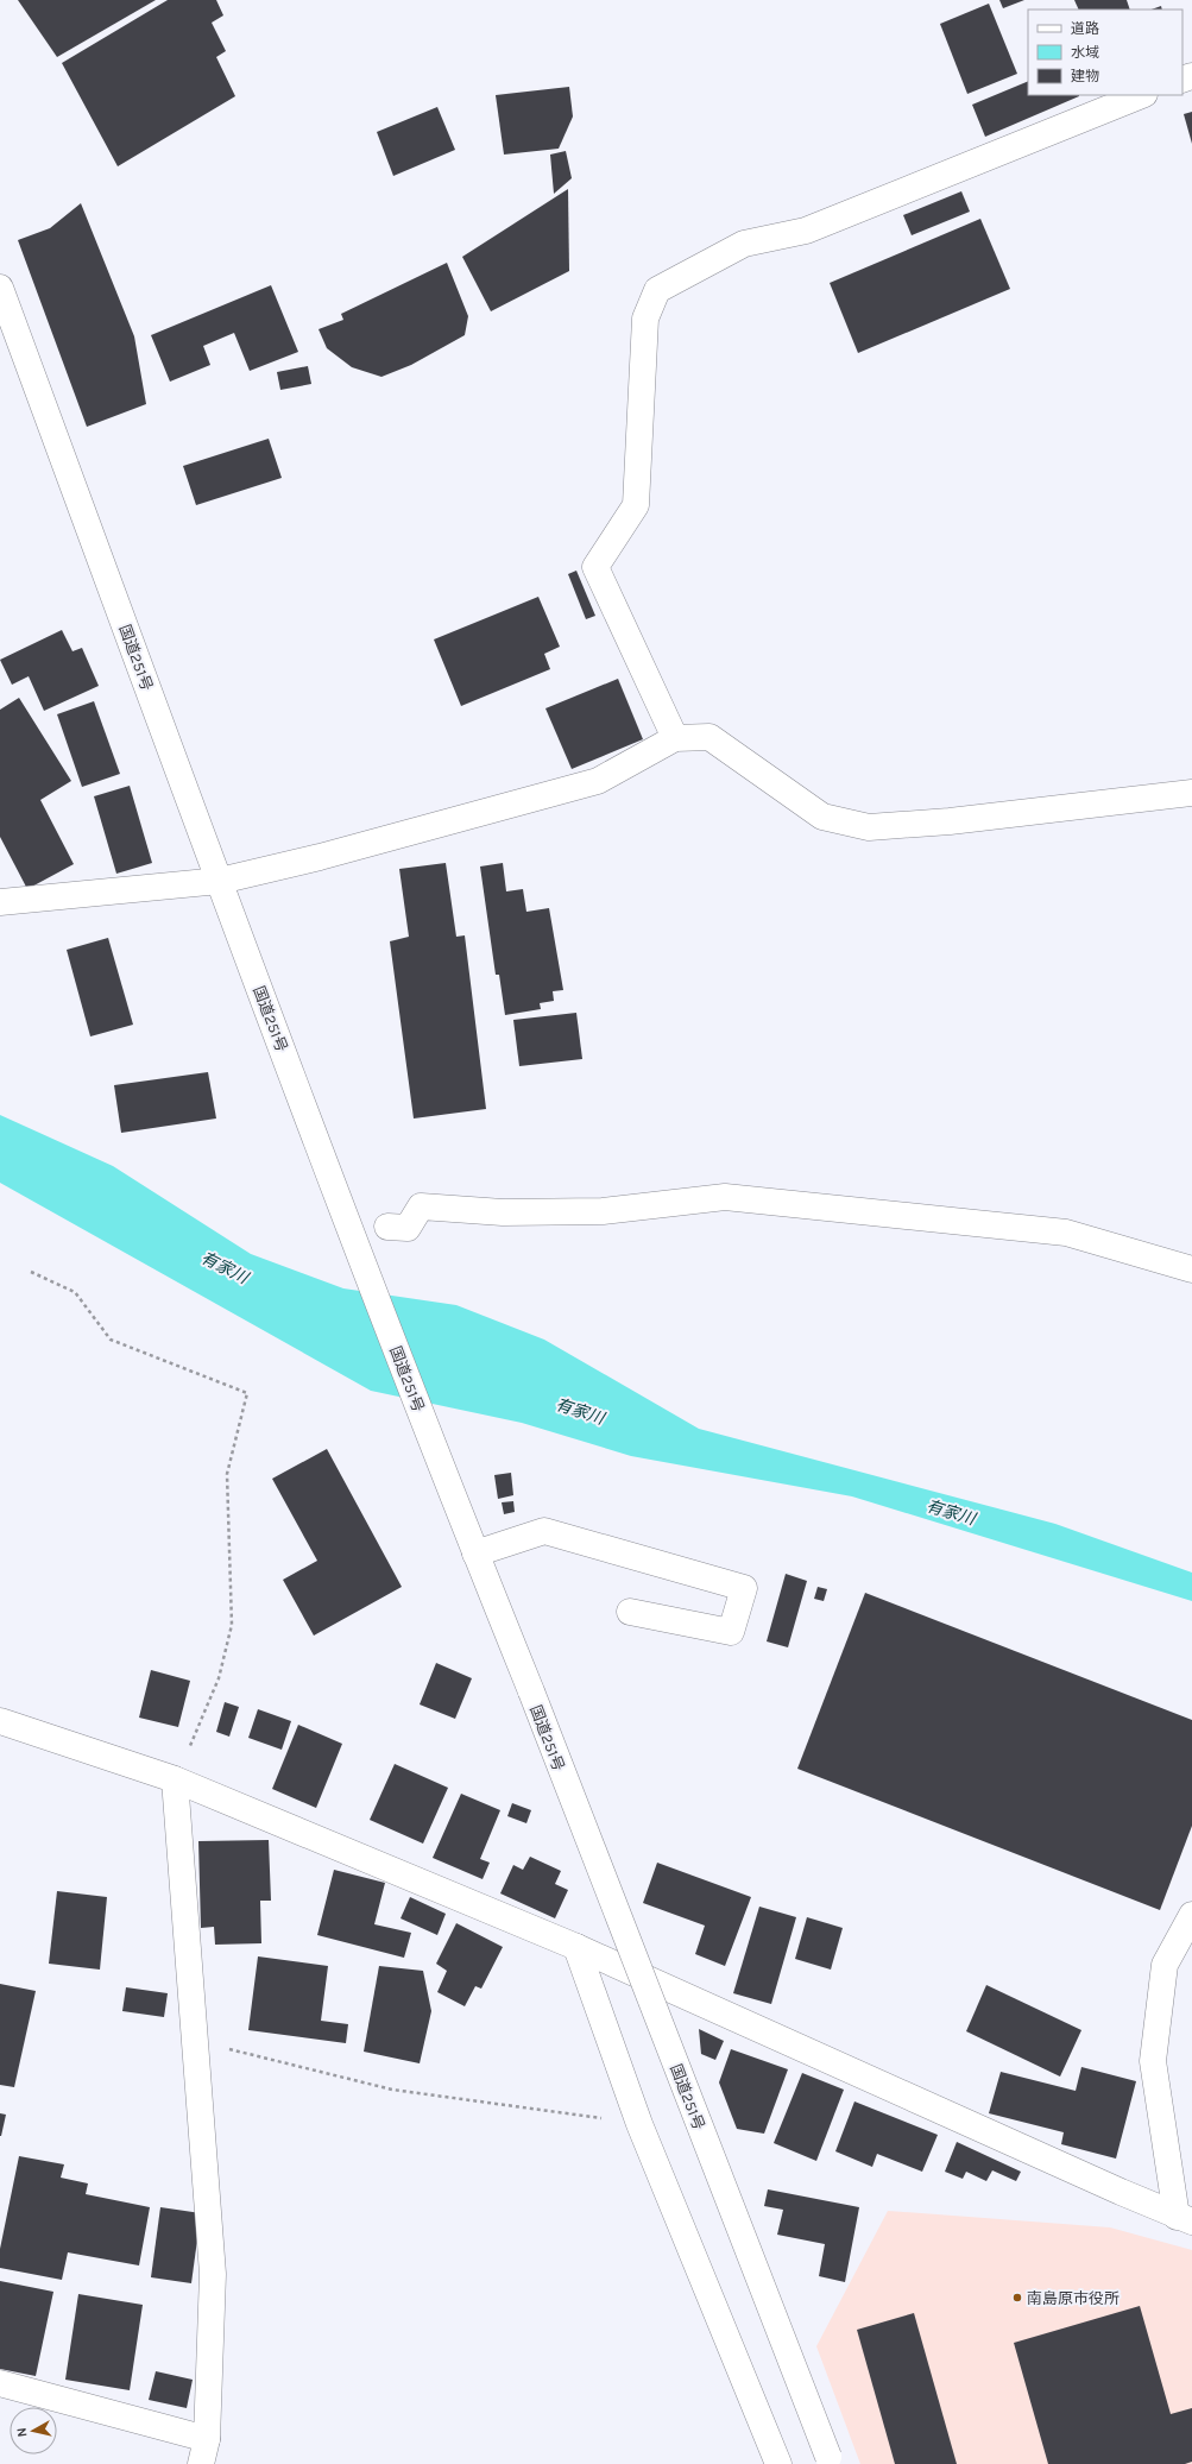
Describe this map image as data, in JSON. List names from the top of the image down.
{
  "streets": {
    "main road": ["国道251号"]
  },
  "water": ["有家川"],
  "places": ["南島原市役所"],
  "legend": ["道路", "水域", "建物"],
  "north": "left"
}
